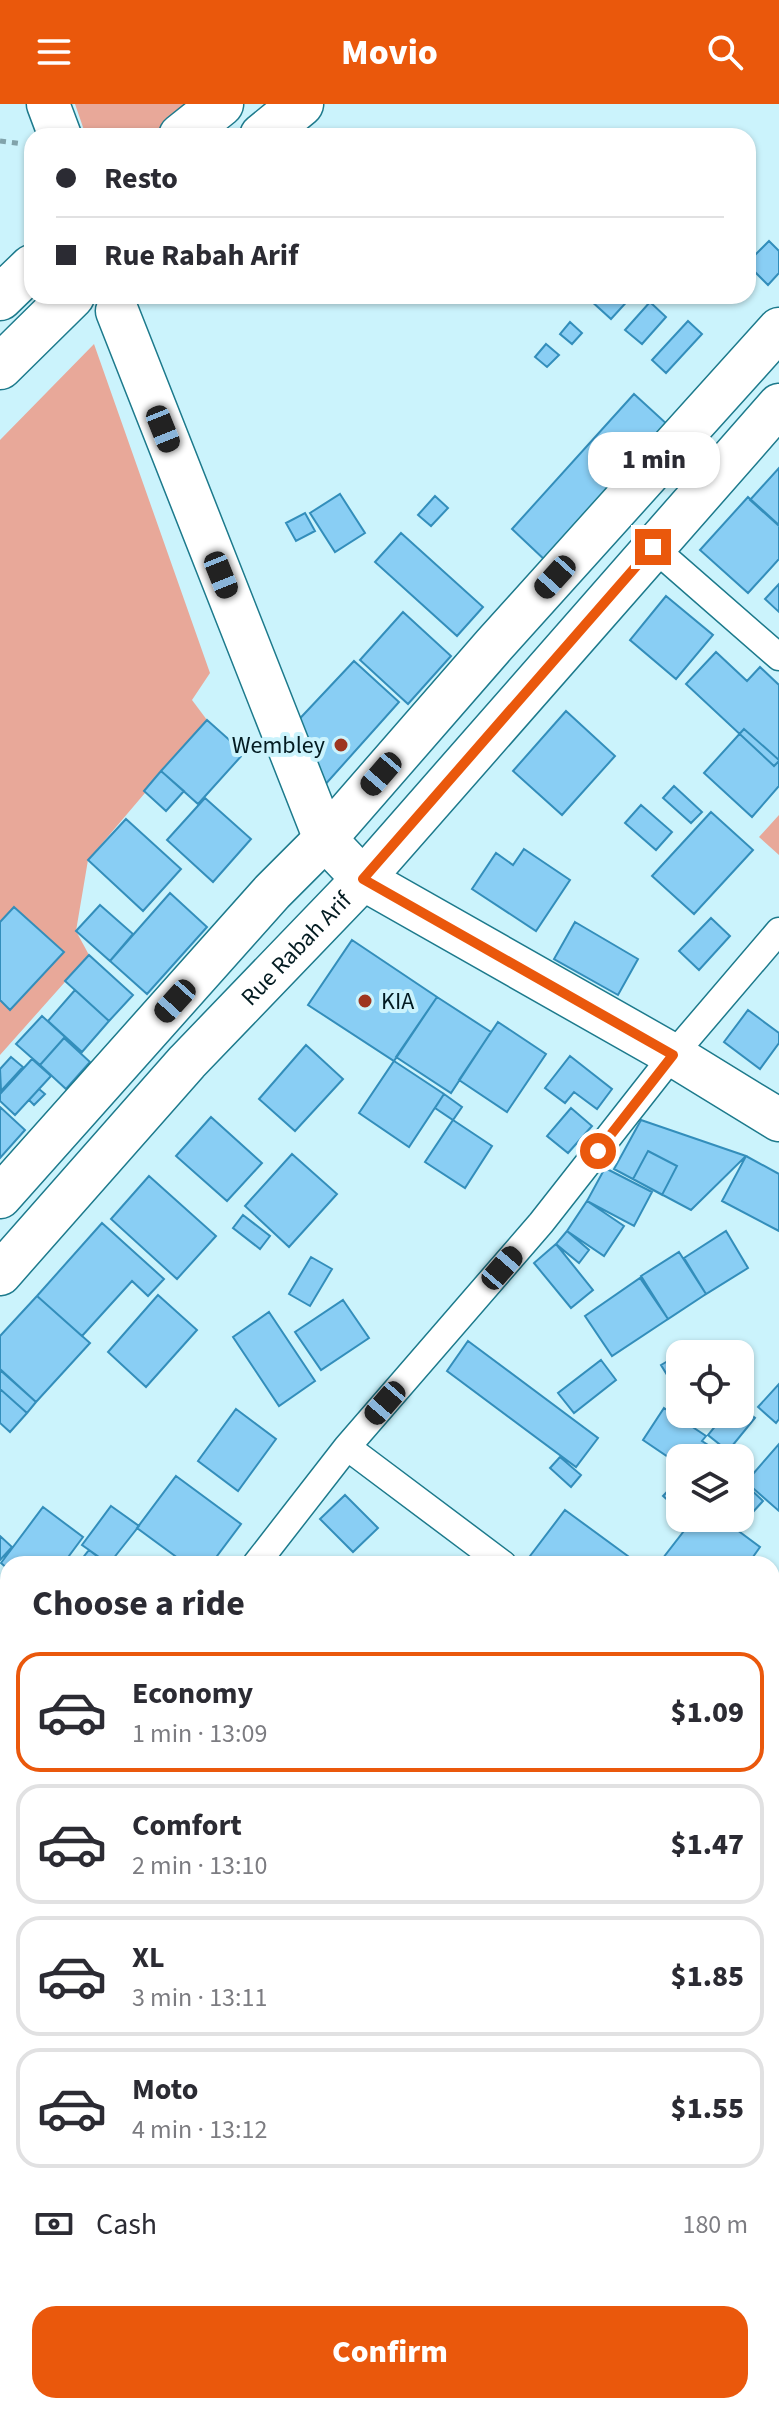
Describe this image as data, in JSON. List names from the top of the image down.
{
  "streets": {
    "main road": ["Rue Rabah Arif"]
  },
  "places": ["Wembley", "KIA"],
  "page": {
    "header": "Movio",
    "banner": ["Resto", "Rue Rabah Arif"],
    "bubble": "1 min",
    "heading": "Choose a ride",
    "list": [
      {
        "name": "Economy",
        "note": "1 min · 13:09",
        "value": "$1.09"
      },
      {
        "name": "Comfort",
        "note": "2 min · 13:10",
        "value": "$1.47"
      },
      {
        "name": "XL",
        "note": "3 min · 13:11",
        "value": "$1.85"
      },
      {
        "name": "Moto",
        "note": "4 min · 13:12",
        "value": "$1.55"
      }
    ],
    "pay": ["Cash", "180 m"],
    "buttons": "Confirm"
  }
}
